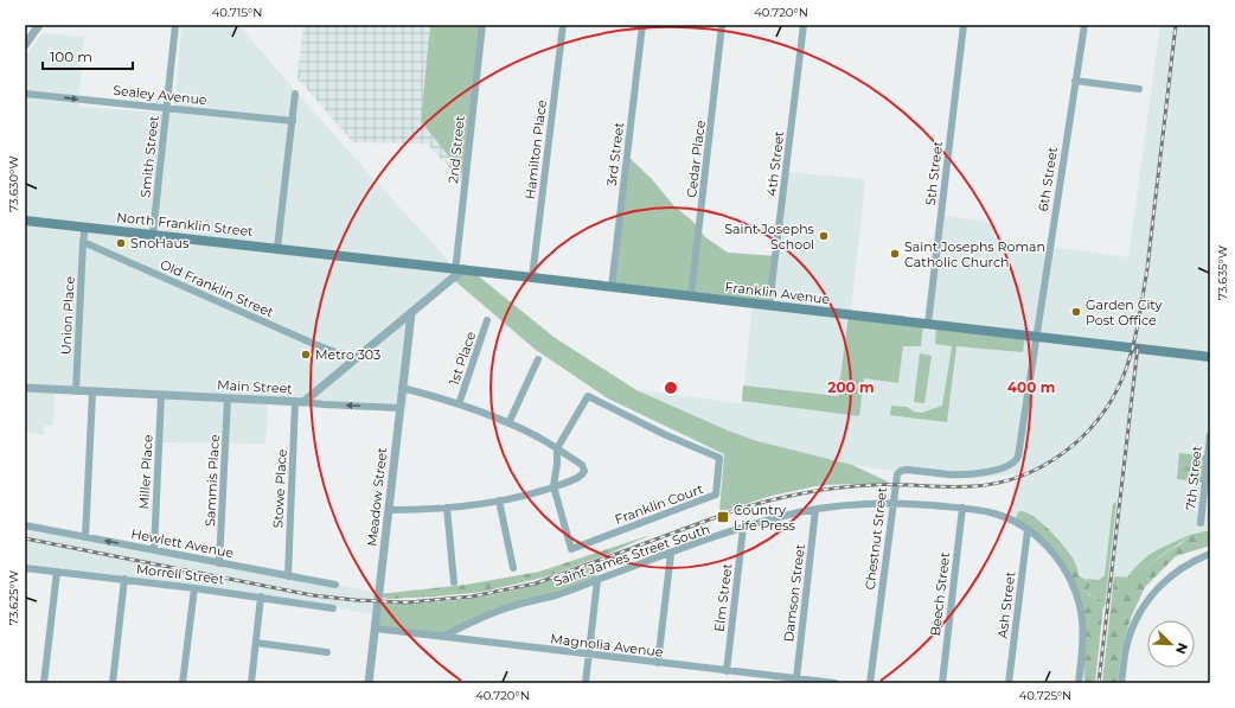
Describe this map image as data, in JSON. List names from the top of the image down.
{
  "streets": {
    "main road": ["North Franklin Street", "Franklin Avenue"],
    "street": [
      "Sealey Avenue",
      "2nd Street",
      "Hamilton Place",
      "3rd Street",
      "Smith Street",
      "Cedar Place",
      "4th Street",
      "5th Street",
      "6th Street",
      "Old Franklin Street",
      "Union Place",
      "1st Place",
      "Main Street",
      "Miller Place",
      "7th Street",
      "Sammis Place",
      "Stowe Place",
      "Meadow Street",
      "Franklin Court",
      "Chestnut Street",
      "Hewlett Avenue",
      "Saint James Street South",
      "Morrell Street",
      "Damson Street",
      "Beech Street",
      "Elm Street",
      "Ash Street",
      "Magnolia Avenue"
    ]
  },
  "crossings": [
    ["Sealey Avenue", "Smith Street"],
    ["2nd Street", "Franklin Avenue"],
    ["2nd Street", "Main Street"],
    ["Hamilton Place", "Franklin Avenue"],
    ["3rd Street", "Franklin Avenue"],
    ["Smith Street", "North Franklin Street"],
    ["Cedar Place", "Franklin Avenue"],
    ["4th Street", "Franklin Avenue"],
    ["5th Street", "Franklin Avenue"],
    ["6th Street", "Franklin Avenue"],
    ["6th Street", "Chestnut Street"],
    ["North Franklin Street", "Franklin Avenue"],
    ["Old Franklin Street", "Union Place"],
    ["Old Franklin Street", "Main Street"],
    ["Franklin Avenue", "Main Street"],
    ["Franklin Avenue", "Chestnut Street"],
    ["Union Place", "Main Street"],
    ["Main Street", "Miller Place"],
    ["Main Street", "Sammis Place"],
    ["Main Street", "Stowe Place"],
    ["Main Street", "Meadow Street"],
    ["Miller Place", "Hewlett Avenue"],
    ["Sammis Place", "Hewlett Avenue"],
    ["Stowe Place", "Hewlett Avenue"],
    ["Meadow Street", "Magnolia Avenue"],
    ["Chestnut Street", "Saint James Street South"],
    ["Saint James Street South", "Damson Street"],
    ["Saint James Street South", "Beech Street"],
    ["Saint James Street South", "Elm Street"],
    ["Saint James Street South", "Ash Street"],
    ["Saint James Street South", "Magnolia Avenue"],
    ["Damson Street", "Magnolia Avenue"],
    ["Elm Street", "Magnolia Avenue"]
  ],
  "one_way": ["Sealey Avenue"],
  "places": {
    "other": [
      "Saint Josephs School",
      "SnoHaus",
      "Saint Josephs Roman Catholic Church",
      "Garden City Post Office",
      "Metro 303"
    ],
    "transit": ["Country Life Press"]
  },
  "scale_bar": "100 m",
  "north": "bottom right",
  "coordinates": [
    "40.715°N",
    "40.720°N",
    "73.630°W",
    "73.635°W",
    "73.625°W",
    "40.725°N"
  ],
  "rings": ["200 m", "400 m"]
}
